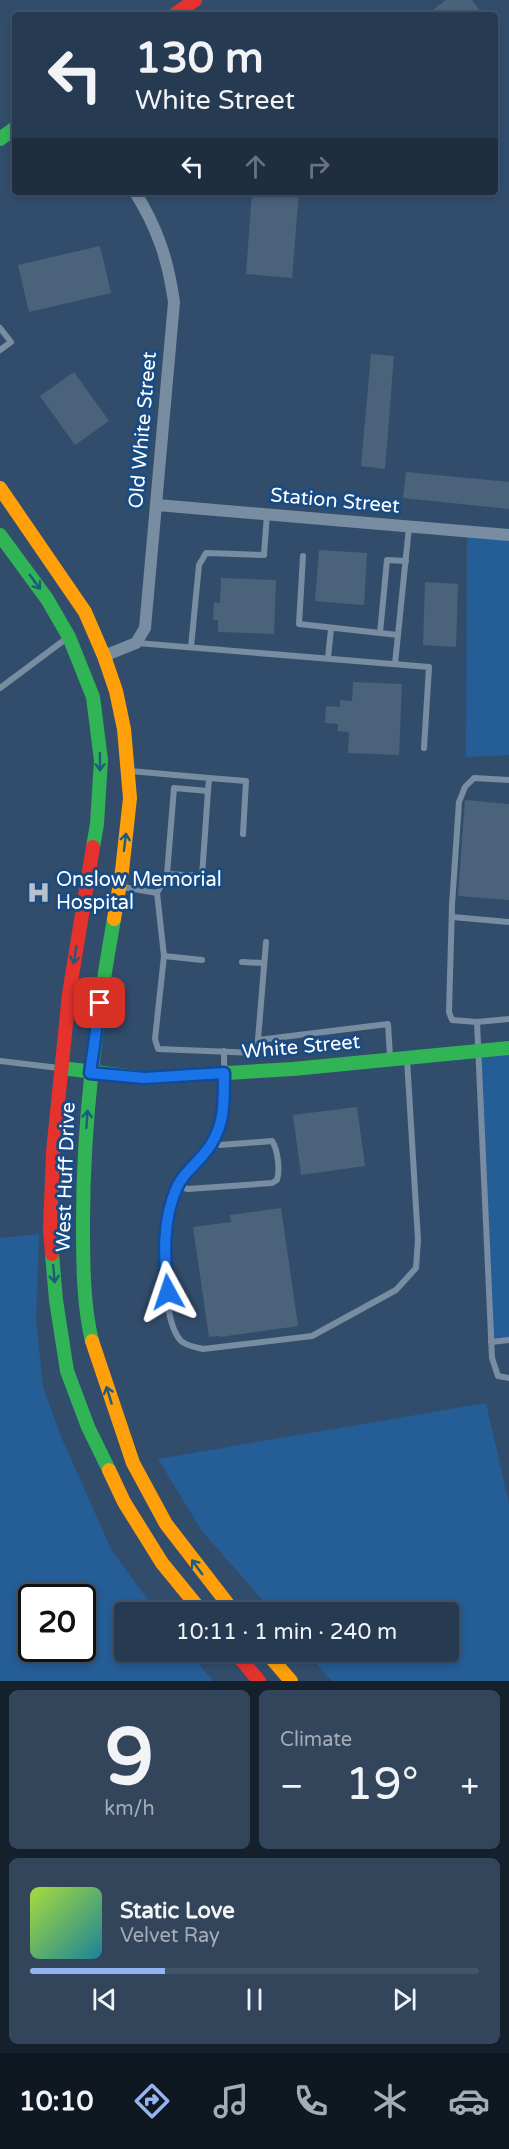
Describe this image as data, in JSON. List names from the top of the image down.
{
  "streets": {
    "street": [
      "Old White Street",
      "Station Street",
      "White Street",
      "West Huff Drive"
    ]
  },
  "crossings": [
    ["Old White Street", "Station Street"],
    ["White Street", "West Huff Drive"]
  ],
  "places": {
    "hospital": ["Onslow Memorial Hospital"]
  },
  "page": {
    "turn": ["130 m", "White Street"],
    "limit": "20",
    "trip": "10:11 · 1 min · 240 m",
    "tile": [
      ["9", "km/h"],
      "Climate"
    ],
    "heat": ["−", "19°", "+"],
    "song": ["Static Love", "Velvet Ray"],
    "tabs": "10:10"
  }
}
